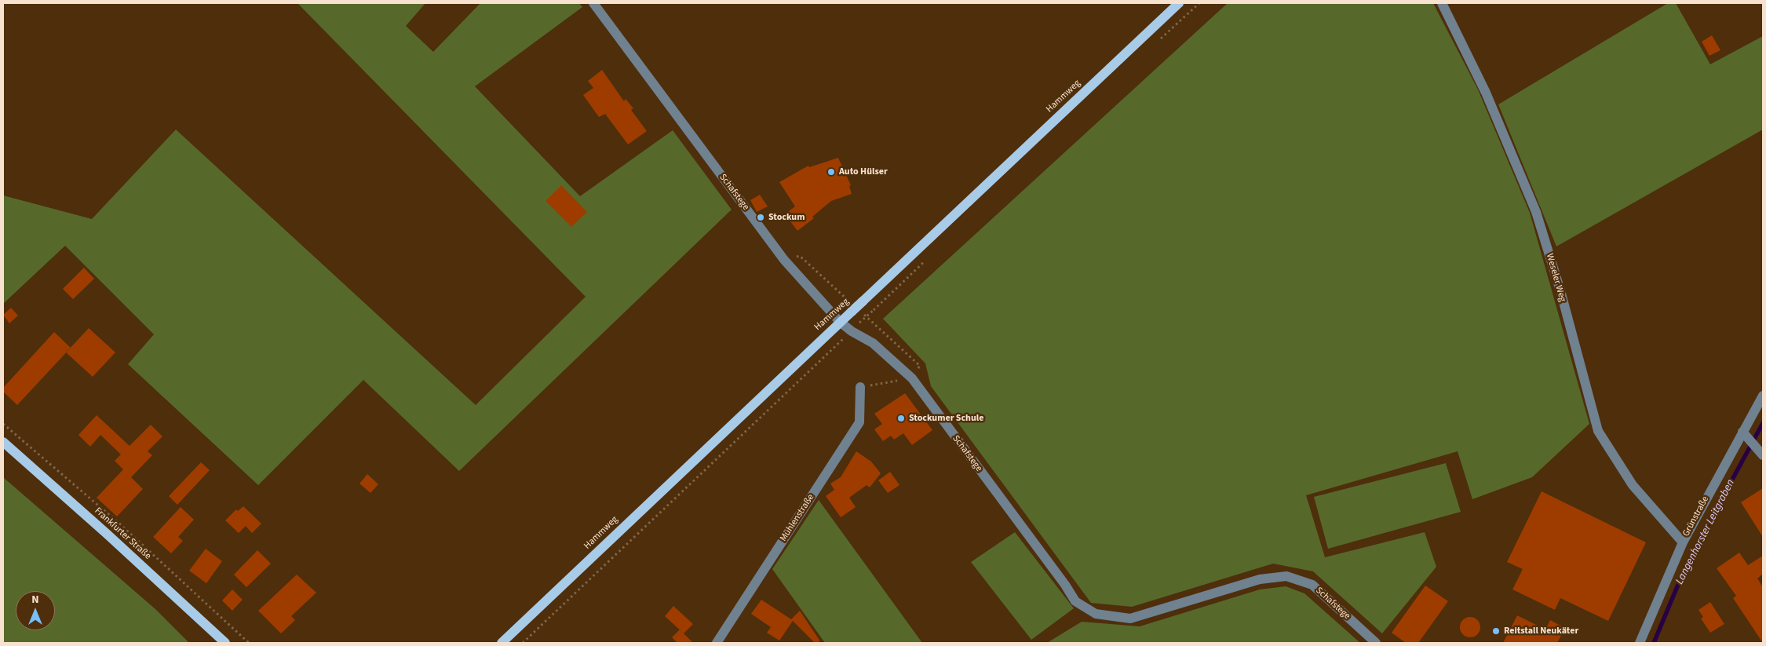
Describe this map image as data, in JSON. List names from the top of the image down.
{
  "streets": {
    "main road": ["Hammweg", "Frankfurter Straße"],
    "street": [
      "Schafstege",
      "Weseler Weg",
      "Grünstraße",
      "Mühlenstraße"
    ]
  },
  "crossings": [
    ["Hammweg", "Schafstege"],
    ["Weseler Weg", "Grünstraße"]
  ],
  "water": ["Langenhorster Leitgraben"],
  "places": [
    "Auto Hülser",
    "Stockum",
    "Stockumer Schule",
    "Reitstall Neukäter"
  ],
  "north": "top"
}
